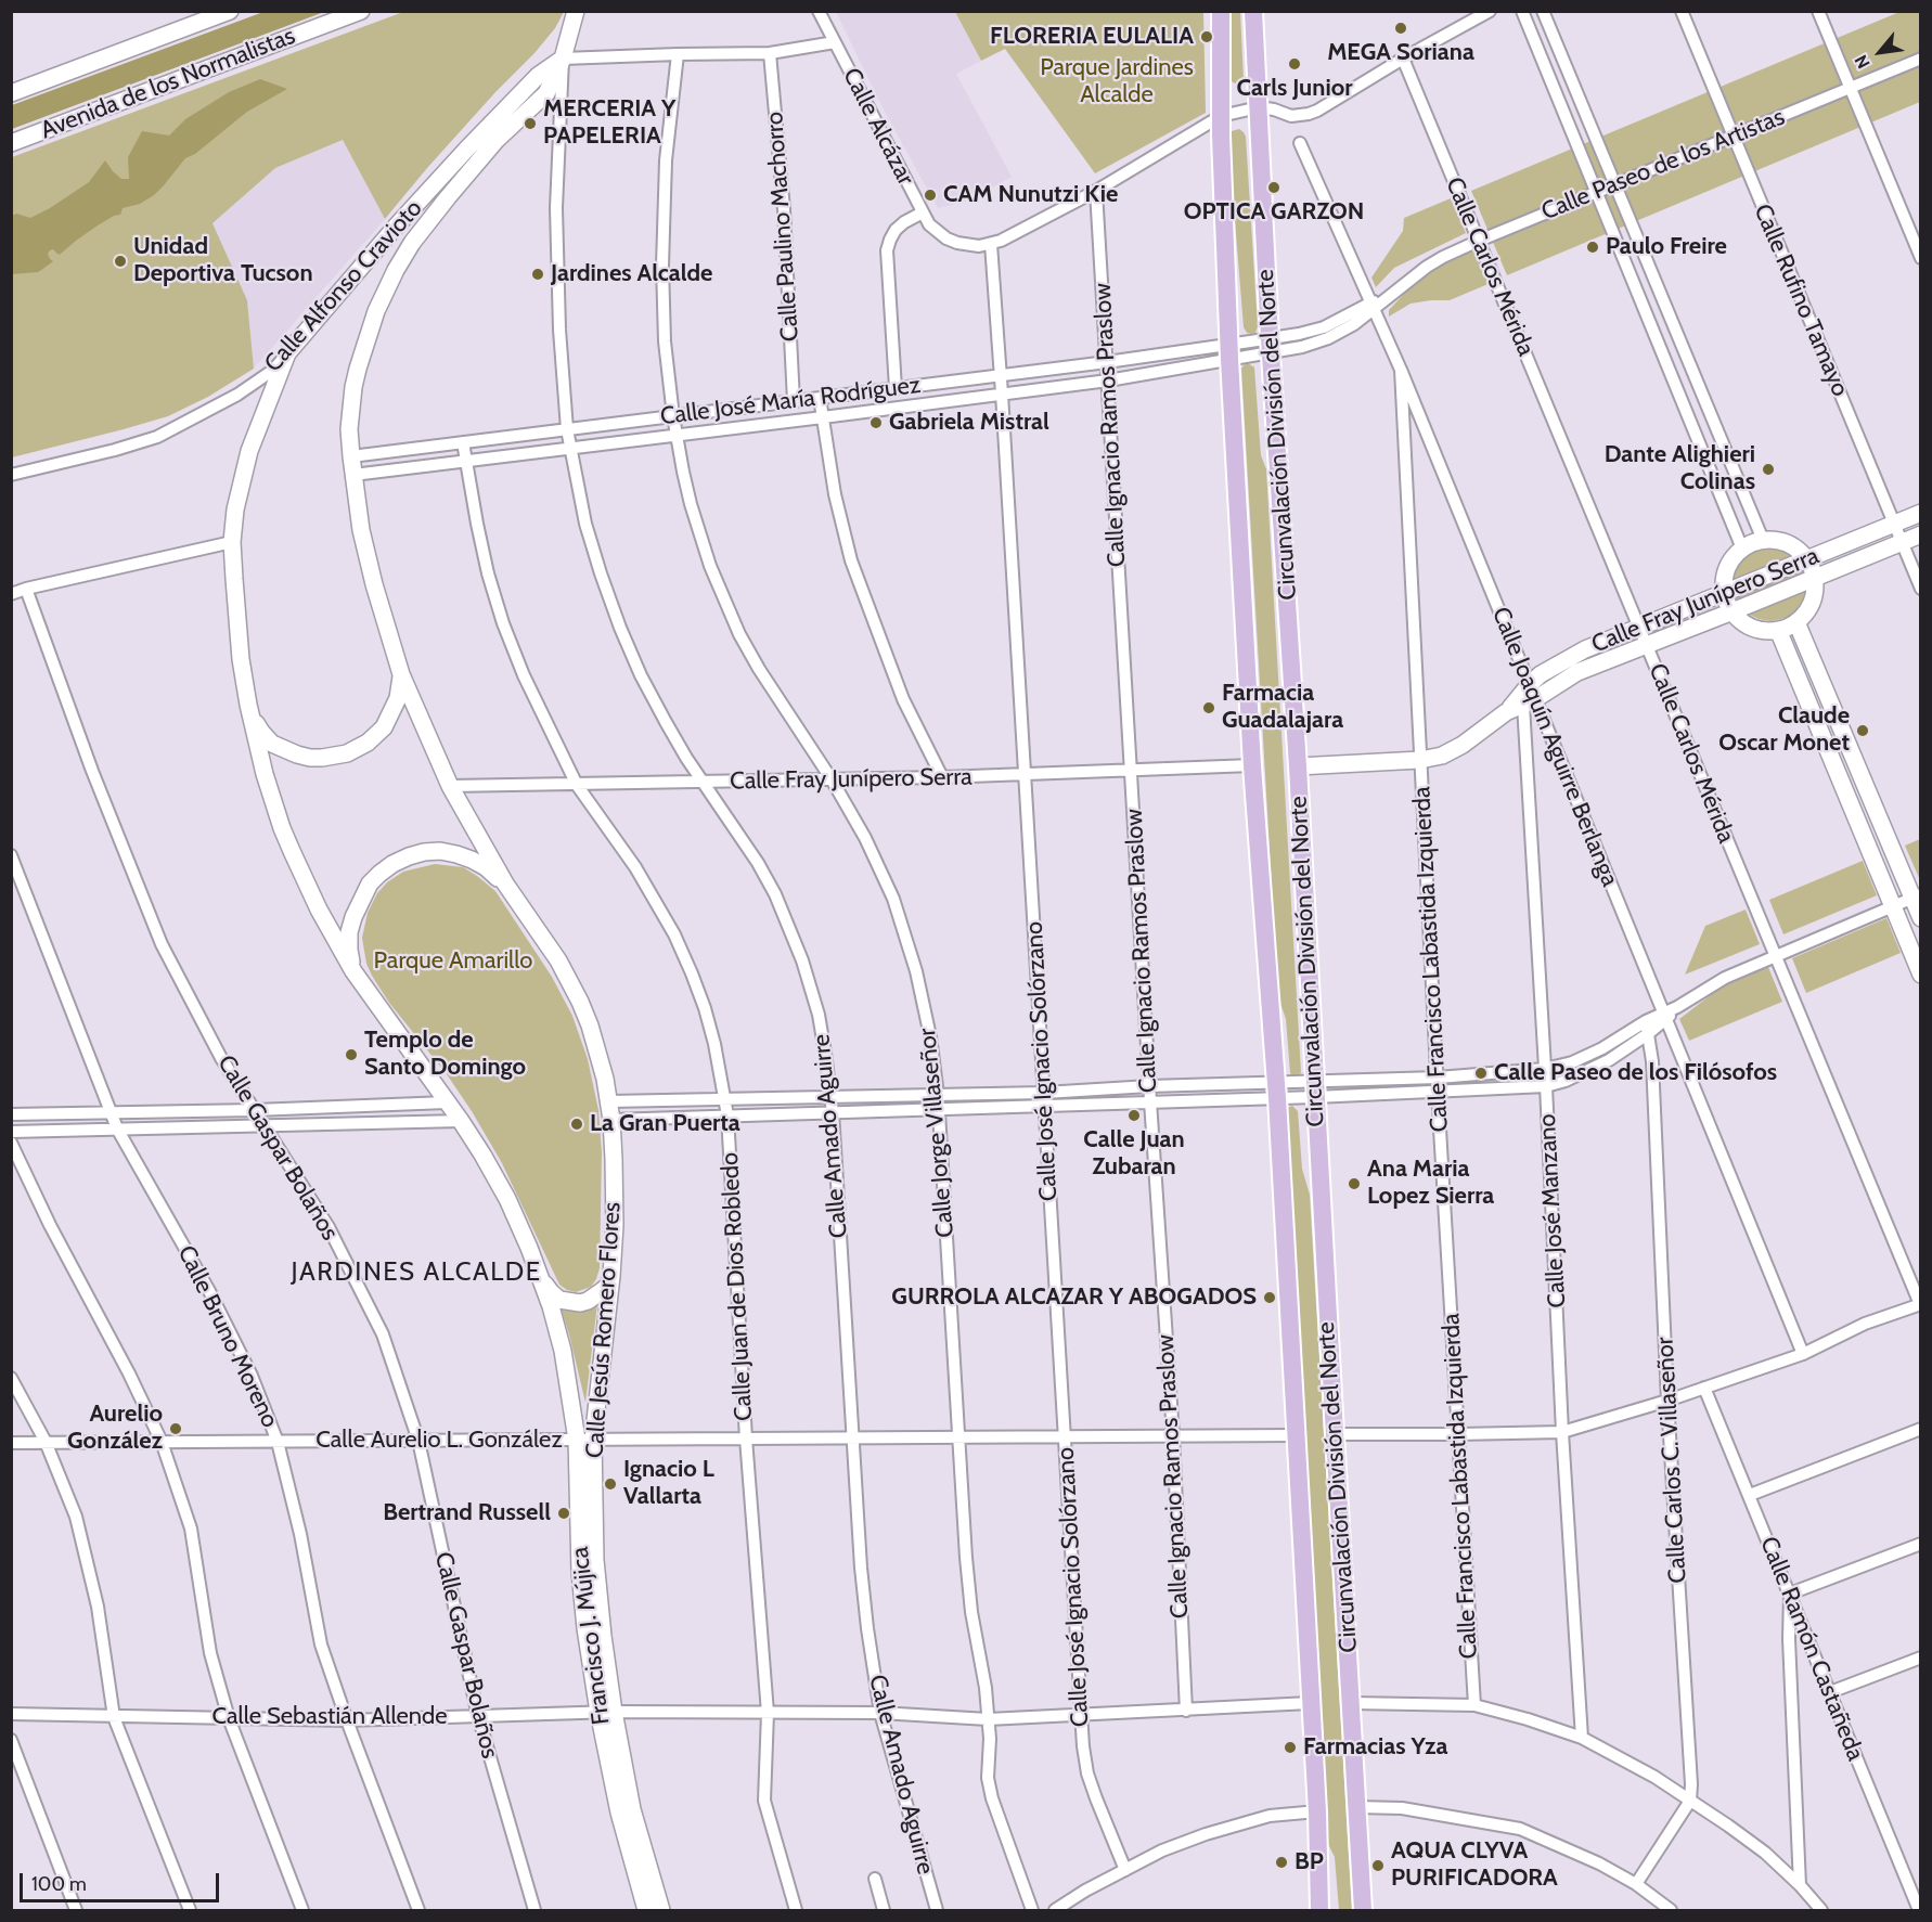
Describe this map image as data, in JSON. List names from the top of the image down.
{
  "streets": {
    "main road": ["Circunvalación División del Norte"],
    "street": [
      "Avenida de los Normalistas",
      "Calle Alcázar",
      "Calle Paseo de los Artistas",
      "Calle Paulino Machorro",
      "Calle Carlos Mérida",
      "Calle Alfonso Cravioto",
      "Calle Rufino Tamayo",
      "Calle José María Rodríguez",
      "Calle Ignacio Ramos Praslow",
      "Calle Fray Junípero Serra",
      "Calle Joaquín Aguirre Berlanga",
      "Calle Francisco Labastida Izquierda",
      "Calle José Ignacio Solórzano",
      "Calle Jorge Villaseñor",
      "Calle Amado Aguirre",
      "Calle Gaspar Bolaños",
      "Calle José Manzano",
      "Calle Juan de Dios Robledo",
      "Calle Jesús Romero Flores",
      "Calle Bruno Moreno",
      "Calle Aurelio L. González",
      "Calle Carlos C. Villaseñor",
      "Francisco J. Mújica",
      "Calle Ramón Castañeda",
      "Calle Sebastián Allende"
    ]
  },
  "crossings": [
    ["Calle Alcázar", "Calle Ignacio Ramos Praslow"],
    ["Calle Alcázar", "Circunvalación División del Norte"],
    ["Calle Alcázar", "Calle José Ignacio Solórzano"],
    ["Calle Paseo de los Artistas", "Calle Carlos Mérida"],
    ["Calle Paseo de los Artistas", "Calle Rufino Tamayo"],
    ["Calle Paseo de los Artistas", "Calle José María Rodríguez"],
    ["Calle Paseo de los Artistas", "Circunvalación División del Norte"],
    ["Calle Paseo de los Artistas", "Calle Joaquín Aguirre Berlanga"],
    ["Calle Paulino Machorro", "Calle José María Rodríguez"],
    ["Calle Carlos Mérida", "Calle Fray Junípero Serra"],
    ["Calle Alfonso Cravioto", "Calle Amado Aguirre"],
    ["Calle Alfonso Cravioto", "Calle Jesús Romero Flores"],
    ["Calle Alfonso Cravioto", "Francisco J. Mújica"],
    ["Calle Rufino Tamayo", "Calle Fray Junípero Serra"],
    ["Calle José María Rodríguez", "Calle Ignacio Ramos Praslow"],
    ["Calle José María Rodríguez", "Circunvalación División del Norte"],
    ["Calle José María Rodríguez", "Calle José Ignacio Solórzano"],
    ["Calle José María Rodríguez", "Calle Jorge Villaseñor"],
    ["Calle José María Rodríguez", "Calle Amado Aguirre"],
    ["Calle José María Rodríguez", "Calle Juan de Dios Robledo"],
    ["Calle José María Rodríguez", "Calle Jesús Romero Flores"],
    ["Calle Ignacio Ramos Praslow", "Calle Fray Junípero Serra"],
    ["Calle Ignacio Ramos Praslow", "Calle Aurelio L. González"],
    ["Calle Ignacio Ramos Praslow", "Calle Sebastián Allende"],
    ["Circunvalación División del Norte", "Calle Fray Junípero Serra"],
    ["Circunvalación División del Norte", "Calle Aurelio L. González"],
    ["Circunvalación División del Norte", "Calle Sebastián Allende"],
    ["Calle Fray Junípero Serra", "Calle Joaquín Aguirre Berlanga"],
    ["Calle Fray Junípero Serra", "Calle Francisco Labastida Izquierda"],
    ["Calle Fray Junípero Serra", "Calle José Ignacio Solórzano"],
    ["Calle Fray Junípero Serra", "Calle Jorge Villaseñor"],
    ["Calle Fray Junípero Serra", "Calle Amado Aguirre"],
    ["Calle Fray Junípero Serra", "Calle José Manzano"],
    ["Calle Fray Junípero Serra", "Calle Juan de Dios Robledo"],
    ["Calle Fray Junípero Serra", "Calle Jesús Romero Flores"],
    ["Calle Joaquín Aguirre Berlanga", "Calle Francisco Labastida Izquierda"],
    ["Calle Joaquín Aguirre Berlanga", "Calle José Manzano"],
    ["Calle José Ignacio Solórzano", "Calle Aurelio L. González"],
    ["Calle José Ignacio Solórzano", "Calle Sebastián Allende"],
    ["Calle Jorge Villaseñor", "Calle Aurelio L. González"],
    ["Calle Jorge Villaseñor", "Calle Sebastián Allende"],
    ["Calle Amado Aguirre", "Calle Jesús Romero Flores"],
    ["Calle Amado Aguirre", "Calle Aurelio L. González"],
    ["Calle Amado Aguirre", "Calle Sebastián Allende"],
    ["Calle Gaspar Bolaños", "Calle Aurelio L. González"],
    ["Calle Gaspar Bolaños", "Calle Sebastián Allende"],
    ["Calle Juan de Dios Robledo", "Calle Aurelio L. González"],
    ["Calle Juan de Dios Robledo", "Calle Sebastián Allende"],
    ["Calle Jesús Romero Flores", "Calle Aurelio L. González"],
    ["Calle Jesús Romero Flores", "Francisco J. Mújica"],
    ["Calle Bruno Moreno", "Calle Aurelio L. González"],
    ["Calle Bruno Moreno", "Calle Sebastián Allende"],
    ["Calle Aurelio L. González", "Francisco J. Mújica"],
    ["Francisco J. Mújica", "Calle Sebastián Allende"]
  ],
  "districts": ["JARDINES ALCALDE"],
  "parks": ["Parque Jardines Alcalde", "Parque Amarillo"],
  "places": [
    "MEGA Soriana",
    "FLORERIA EULALIA",
    "Carls Junior",
    "MERCERIA Y PAPELERIA",
    "OPTICA GARZON",
    "CAM Nunutzi Kie",
    "Paulo Freire",
    "Unidad Deportiva Tucson",
    "Jardines Alcalde",
    "Gabriela Mistral",
    "Dante Alighieri Colinas",
    "Farmacia Guadalajara",
    "Claude Oscar Monet",
    "Templo de Santo Domingo",
    "Calle Paseo de los Filósofos",
    "Calle Juan Zubaran",
    "La Gran Puerta",
    "Ana Maria Lopez Sierra",
    "GURROLA ALCAZAR Y ABOGADOS",
    "Aurelio González",
    "Ignacio L Vallarta",
    "Bertrand Russell",
    "Farmacias Yza",
    "BP",
    "AQUA CLYVA PURIFICADORA"
  ],
  "scale_bar": "100 m",
  "north": "bottom left"
}
